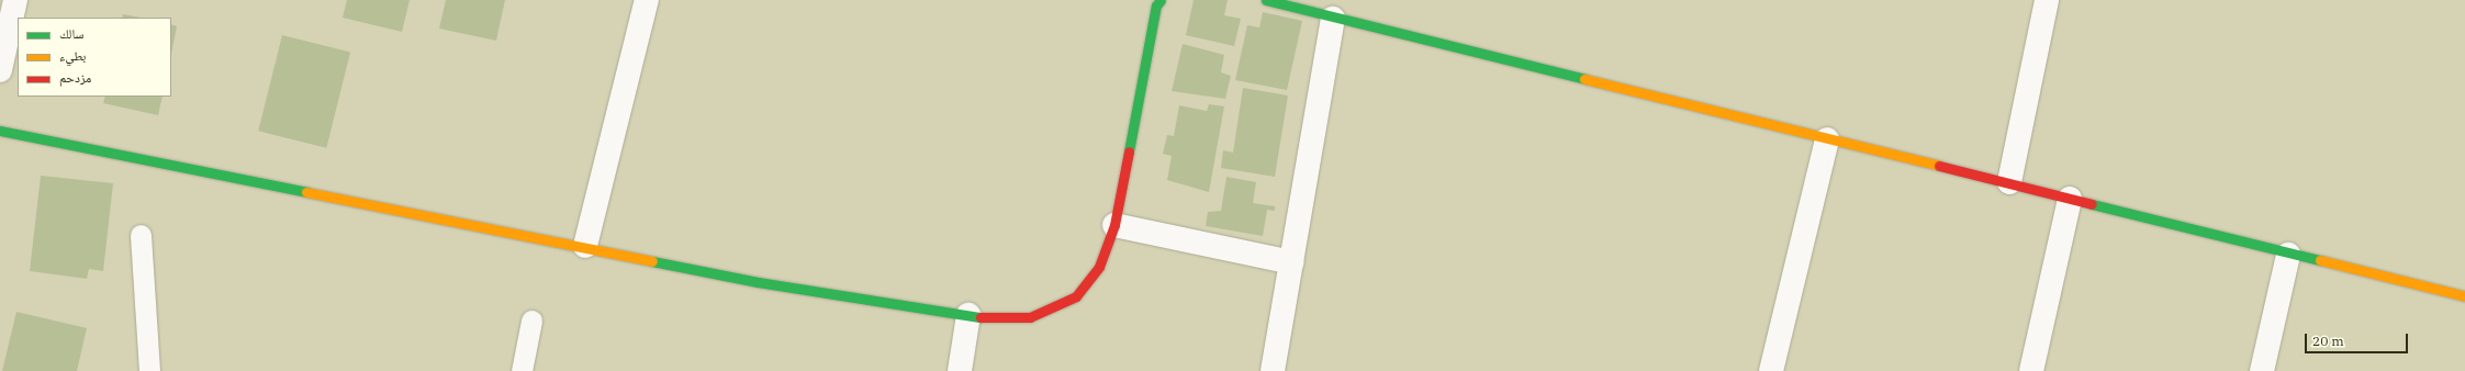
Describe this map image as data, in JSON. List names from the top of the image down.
{
  "legend": ["سالك", "بطيء", "مزدحم"],
  "scale_bar": "20 m"
}
